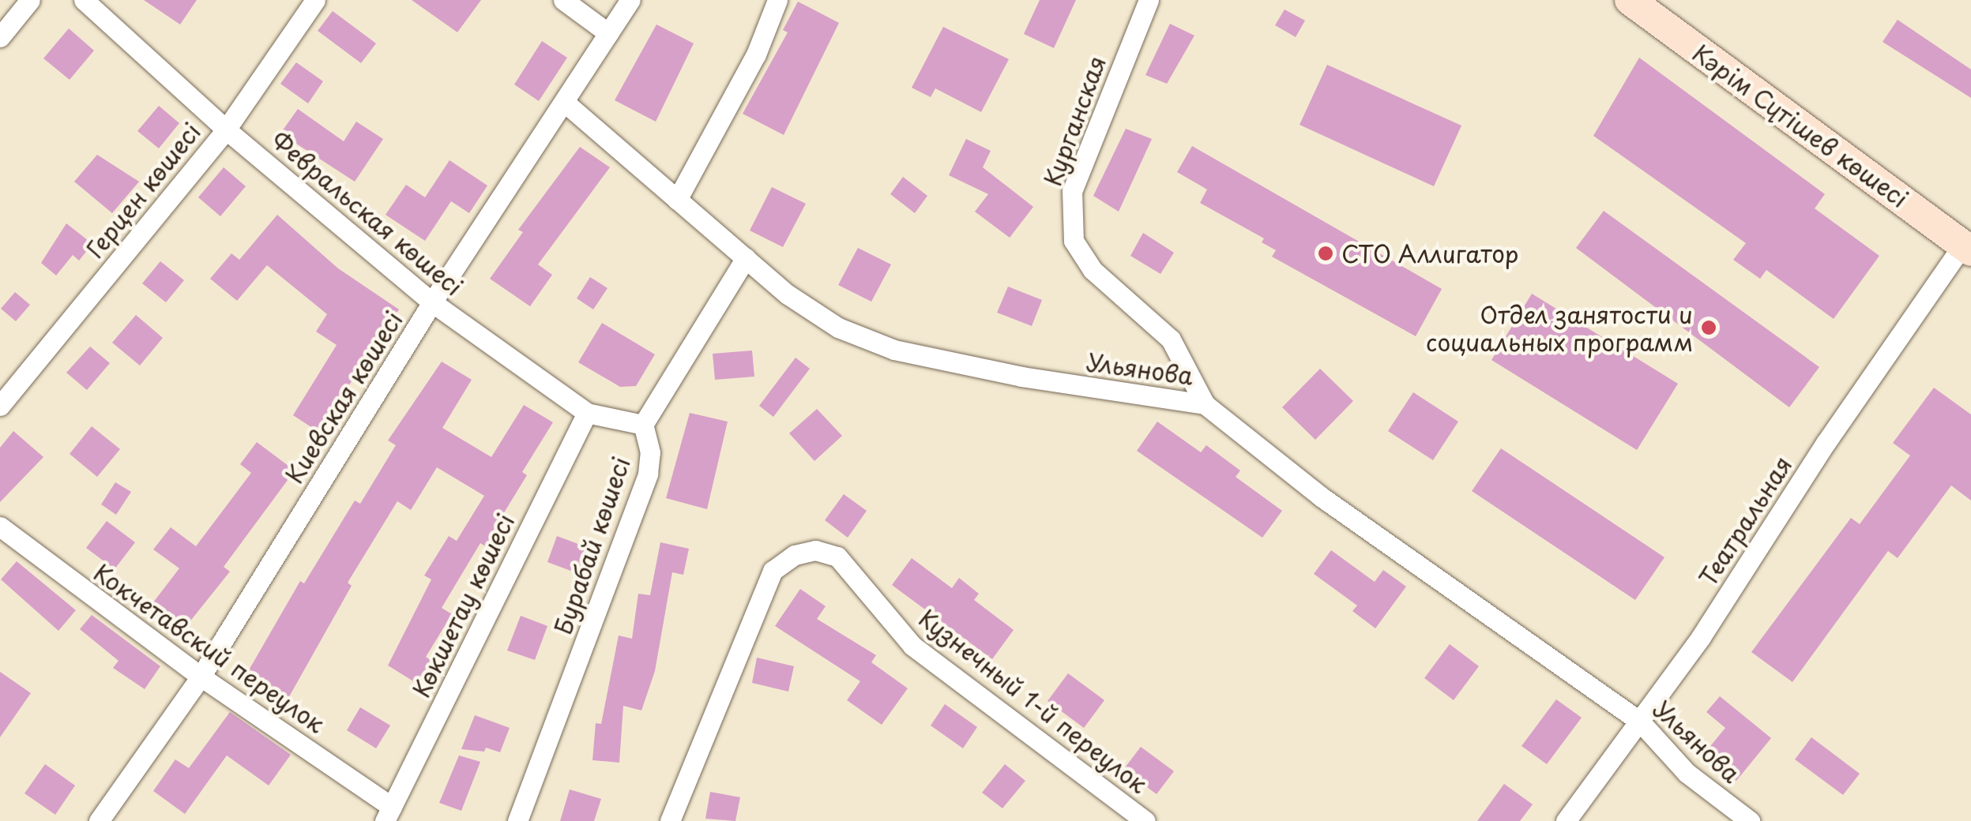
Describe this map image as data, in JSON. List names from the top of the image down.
{
  "streets": {
    "main road": ["Кәрім Сүтішев көшесі"],
    "street": [
      "Курганская",
      "Герцен көшесі",
      "Февральская көшесі",
      "Ульянова",
      "Киевская көшесі",
      "Театральная",
      "Бурабай көшесі",
      "Көкшетау көшесі",
      "Кокчетавский переулок",
      "Кузнечный 1-й переулок"
    ]
  },
  "crossings": [
    ["Курганская", "Ульянова"],
    ["Кәрім Сүтішев көшесі", "Театральная"],
    ["Герцен көшесі", "Февральская көшесі"],
    ["Февральская көшесі", "Киевская көшесі"],
    ["Февральская көшесі", "Бурабай көшесі"],
    ["Февральская көшесі", "Көкшетау көшесі"],
    ["Ульянова", "Киевская көшесі"],
    ["Ульянова", "Театральная"],
    ["Киевская көшесі", "Кокчетавский переулок"],
    ["Көкшетау көшесі", "Кокчетавский переулок"]
  ],
  "places": ["СТО Аллигатор", "Отдел занятости и социальных программ"]
}
